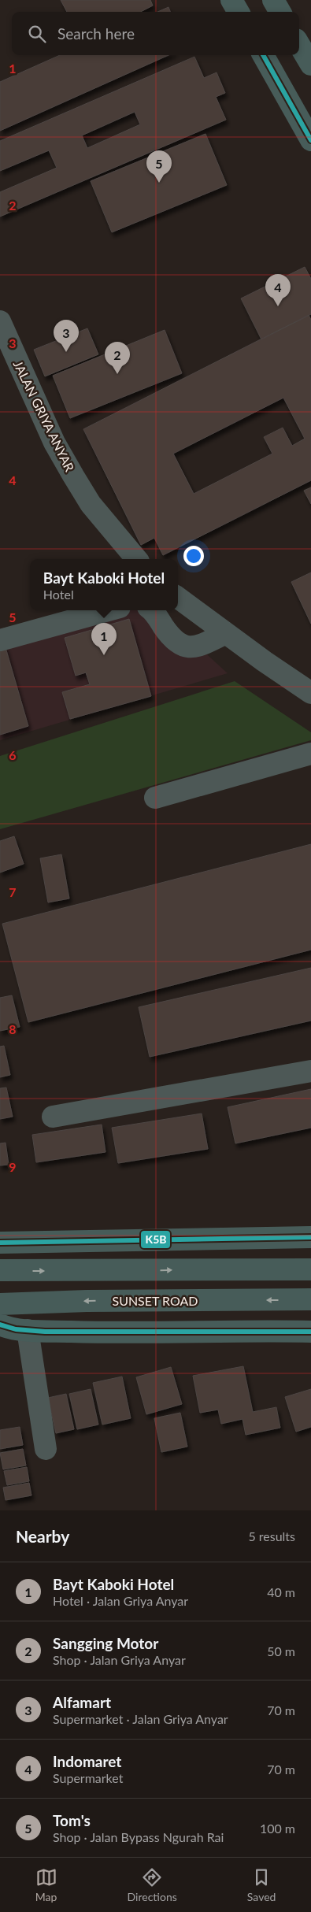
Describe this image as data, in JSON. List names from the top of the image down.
{
  "streets": {
    "highway": ["SUNSET ROAD"],
    "street": ["JALAN GRIYA ANYAR"]
  },
  "lines": ["transit line K5B"],
  "page": {
    "search": "Search here",
    "pins": [
      "5",
      "4",
      "3",
      "2",
      "1"
    ],
    "popup": ["Bayt Kaboki Hotel", "Hotel"],
    "heading": ["Nearby", "5 results"],
    "list": [
      {
        "mark": "1",
        "name": "Bayt Kaboki Hotel",
        "note": "Hotel · Jalan Griya Anyar",
        "value": "40 m"
      },
      {
        "mark": "2",
        "name": "Sangging Motor",
        "note": "Shop · Jalan Griya Anyar",
        "value": "50 m"
      },
      {
        "mark": "3",
        "name": "Alfamart",
        "note": "Supermarket · Jalan Griya Anyar",
        "value": "70 m"
      },
      {
        "mark": "4",
        "name": "Indomaret",
        "note": "Supermarket",
        "value": "70 m"
      },
      {
        "mark": "5",
        "name": "Tom's",
        "note": "Shop · Jalan Bypass Ngurah Rai",
        "value": "100 m"
      }
    ],
    "nav": ["Map", "Directions", "Saved"]
  },
  "grid": {
    "rows": [
      "1",
      "2",
      "3",
      "4",
      "5",
      "6",
      "7",
      "8",
      "9"
    ]
  }
}
